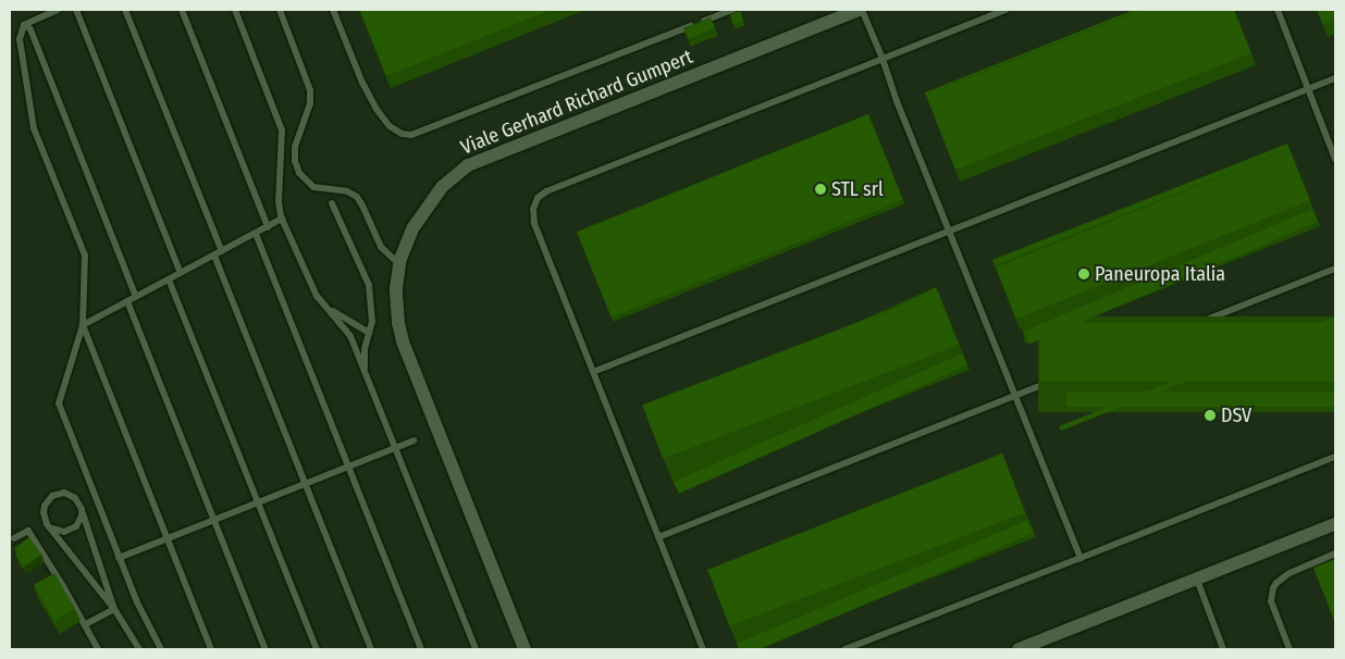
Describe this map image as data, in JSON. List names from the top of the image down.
{
  "streets": {
    "street": ["Viale Gerhard Richard Gumpert"]
  },
  "places": ["STL srl", "Paneuropa Italia", "DSV"]
}
